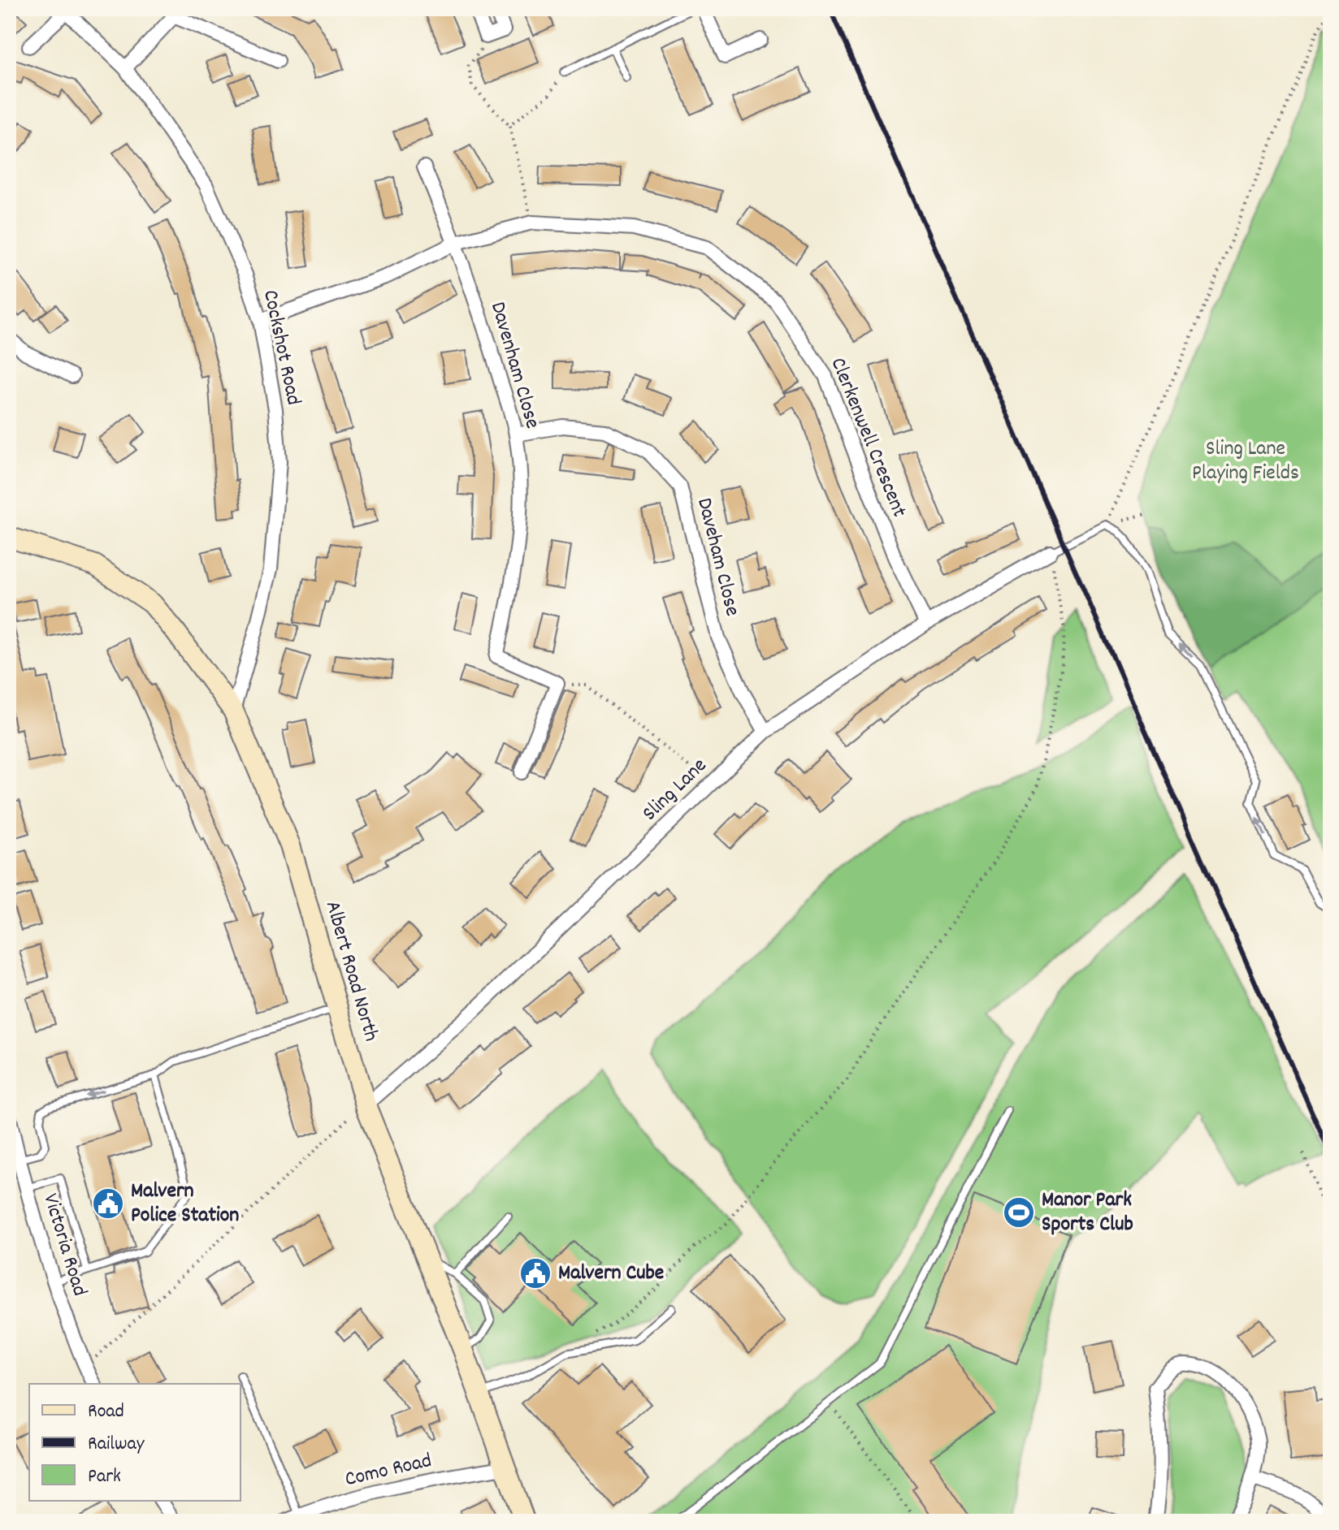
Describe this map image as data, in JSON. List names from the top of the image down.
{
  "streets": {
    "street": [
      "Cockshot Road",
      "Davenham Close",
      "Clerkenwell Crescent",
      "Daveham Close",
      "Sling Lane",
      "Albert Road North",
      "Victoria Road",
      "Como Road"
    ]
  },
  "crossings": [
    ["Cockshot Road", "Clerkenwell Crescent"],
    ["Cockshot Road", "Albert Road North"],
    ["Davenham Close", "Clerkenwell Crescent"],
    ["Davenham Close", "Daveham Close"],
    ["Clerkenwell Crescent", "Sling Lane"],
    ["Daveham Close", "Sling Lane"],
    ["Sling Lane", "Albert Road North"],
    ["Albert Road North", "Como Road"]
  ],
  "parks": ["Sling Lane Playing Fields"],
  "places": {
    "public building": ["Malvern Police Station", "Malvern Cube"],
    "sports": ["Manor Park Sports Club"]
  },
  "legend": ["Road", "Railway", "Park"]
}
